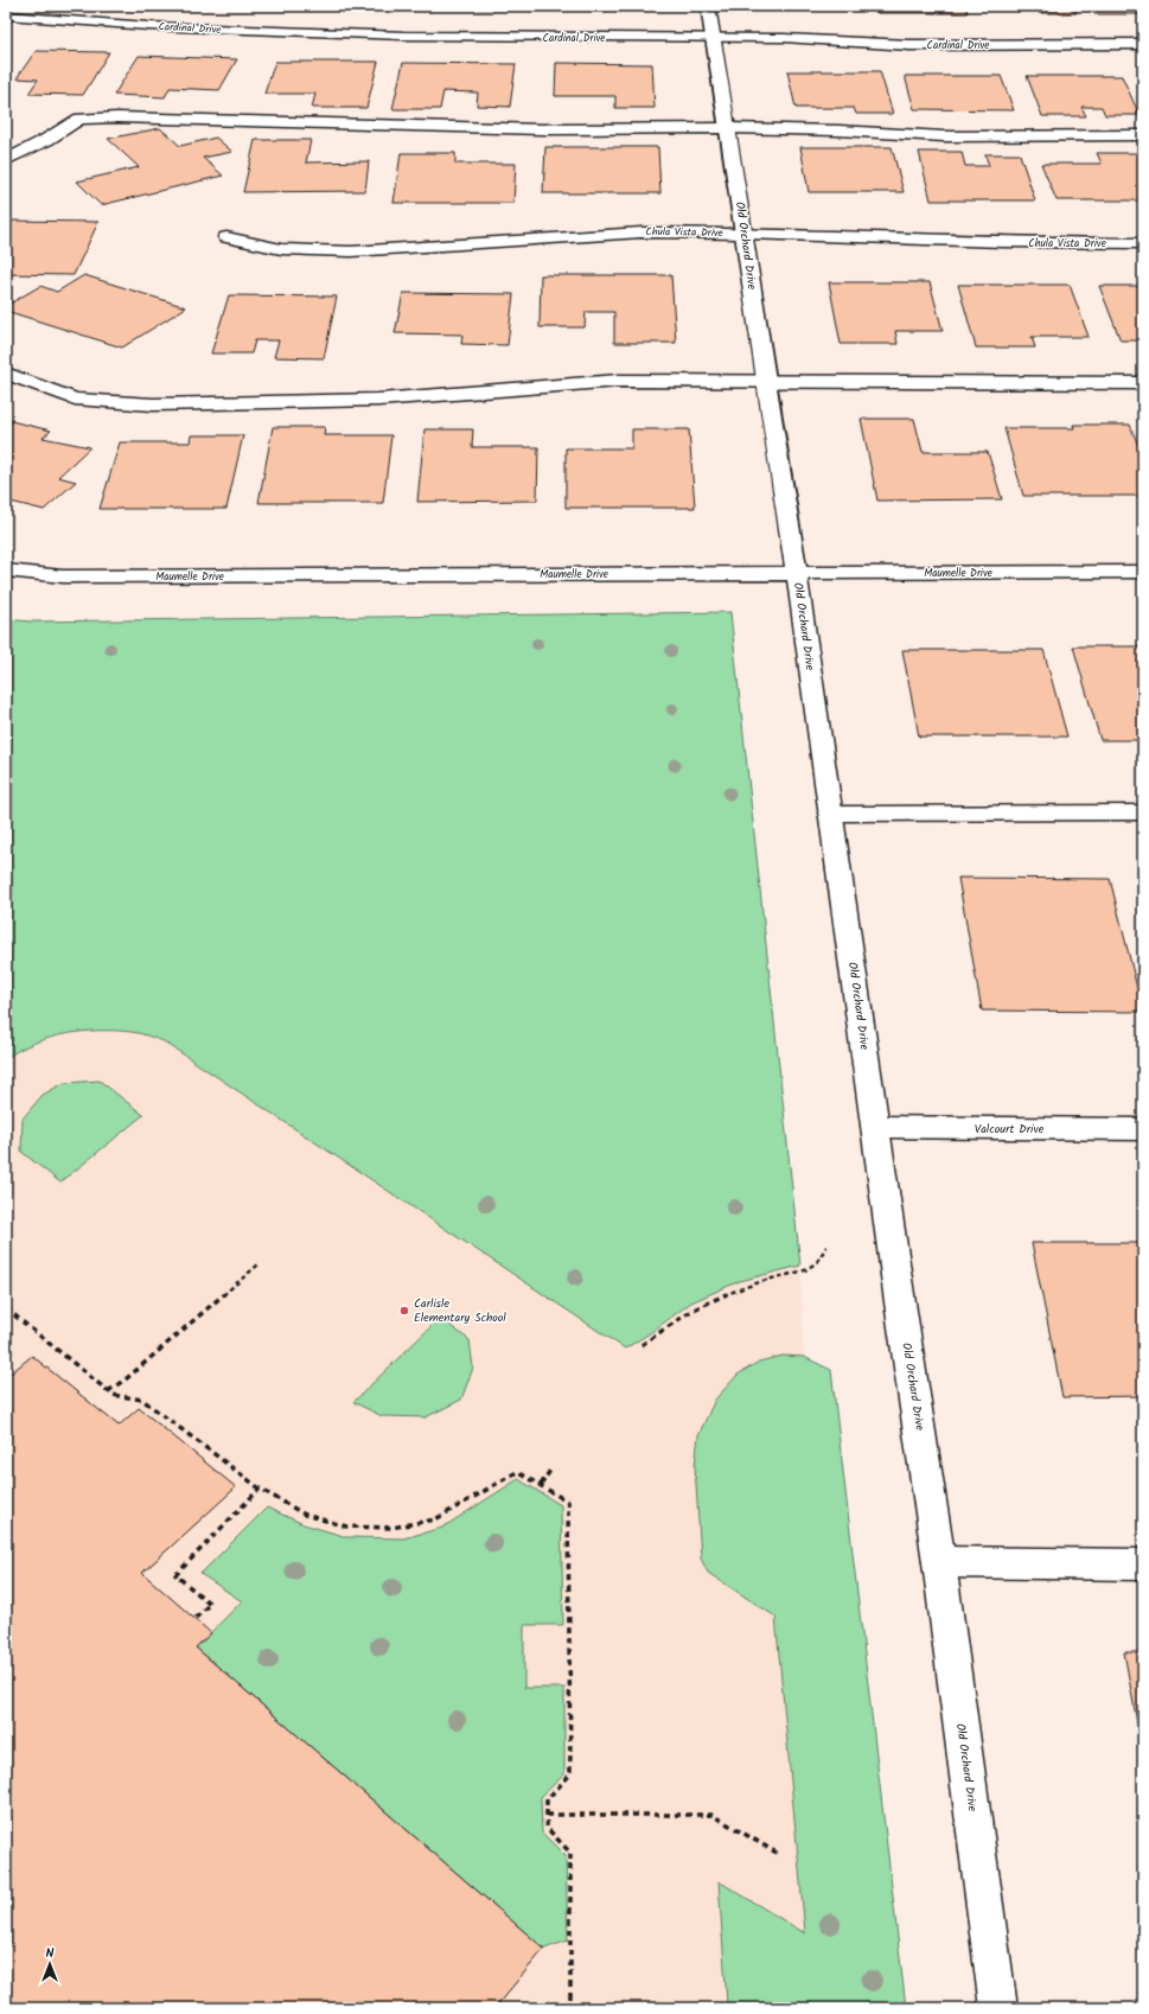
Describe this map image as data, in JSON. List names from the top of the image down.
{
  "streets": {
    "street": [
      "Cardinal Drive",
      "Chula Vista Drive",
      "Old Orchard Drive",
      "Maumelle Drive",
      "Valcourt Drive"
    ]
  },
  "crossings": [
    ["Cardinal Drive", "Old Orchard Drive"],
    ["Chula Vista Drive", "Old Orchard Drive"],
    ["Old Orchard Drive", "Maumelle Drive"],
    ["Old Orchard Drive", "Valcourt Drive"]
  ],
  "places": ["Carlisle Elementary School"],
  "north": "top"
}
